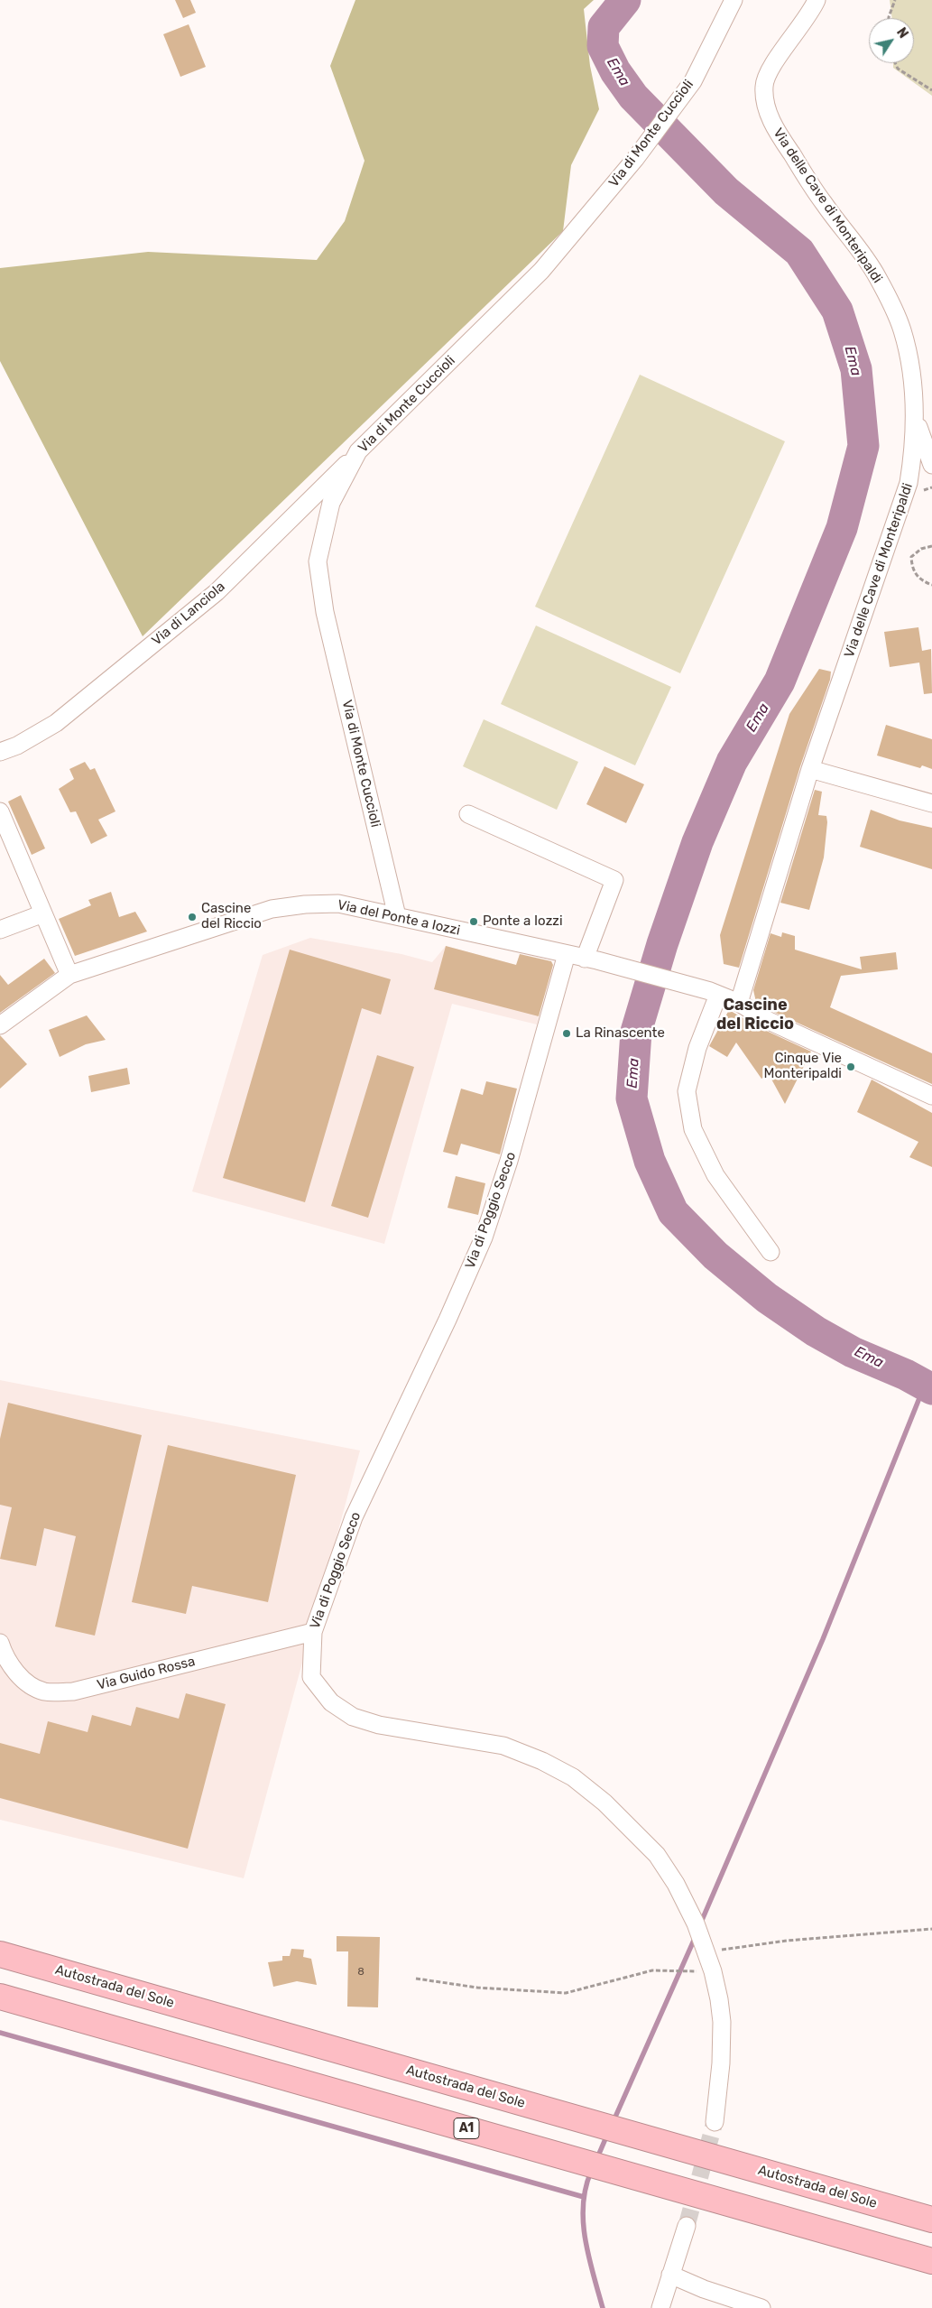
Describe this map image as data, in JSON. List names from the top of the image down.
{
  "streets": {
    "highway": ["Autostrada del Sole", "A1"],
    "street": [
      "Via di Monte Cuccioli",
      "Via delle Cave di Monteripaldi",
      "Via di Lanciola",
      "Via del Ponte a Iozzi",
      "Via di Poggio Secco",
      "Via Guido Rossa"
    ]
  },
  "crossings": [
    ["Via di Monte Cuccioli", "Via di Lanciola"],
    ["Via di Monte Cuccioli", "Via del Ponte a Iozzi"],
    ["Via delle Cave di Monteripaldi", "Via del Ponte a Iozzi"],
    ["Via del Ponte a Iozzi", "Via di Poggio Secco"],
    ["Via di Poggio Secco", "Via Guido Rossa"]
  ],
  "districts": ["Cascine del Riccio"],
  "water": ["Ema"],
  "places": [
    "Cascine del Riccio",
    "Ponte a Iozzi",
    "La Rinascente",
    "Cinque Vie Monteripaldi"
  ],
  "house_numbers": ["8"],
  "north": "top right"
}
